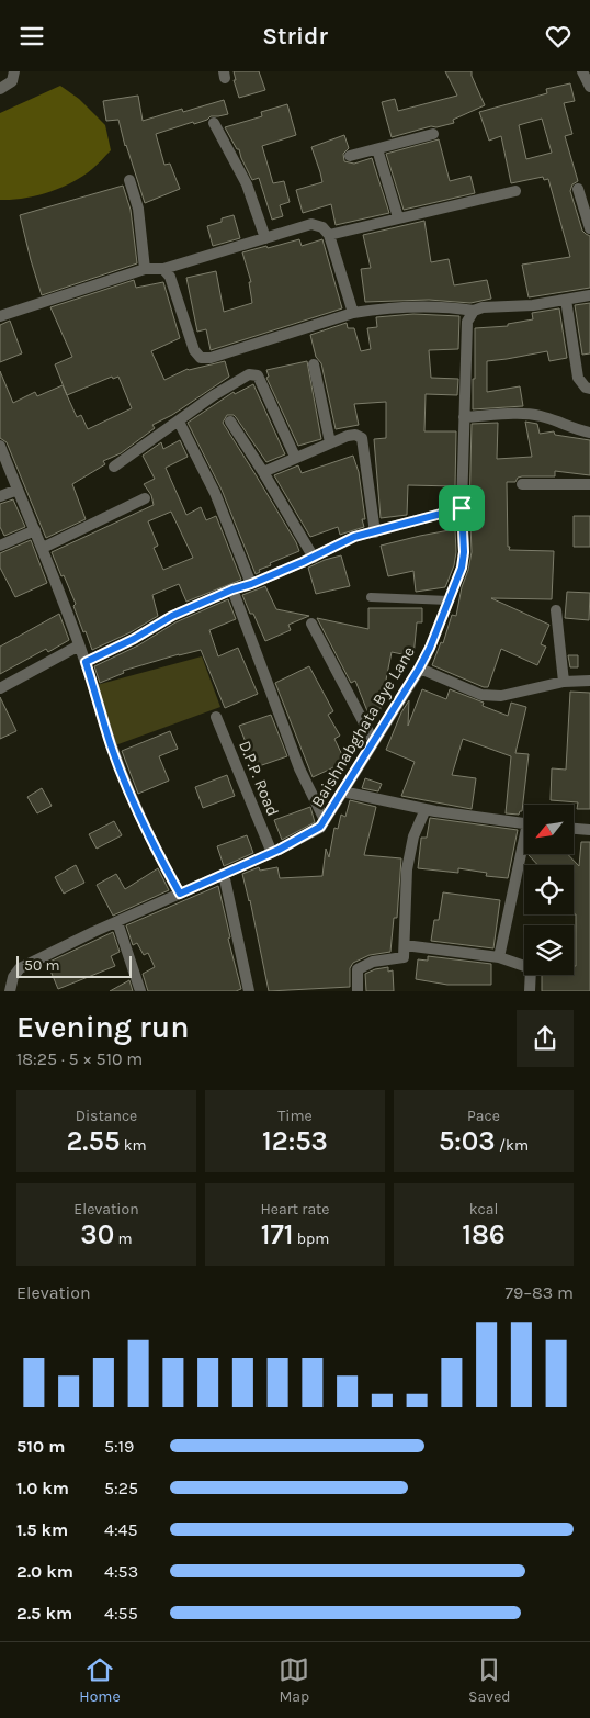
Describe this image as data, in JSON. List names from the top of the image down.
{
  "streets": {
    "street": ["Baishnabghata Bye Lane", "D.P.P. Road"]
  },
  "crossings": [
    ["Baishnabghata Bye Lane", "D.P.P. Road"]
  ],
  "scale_bar": "50 m",
  "north": "bottom left",
  "page": {
    "header": "Stridr",
    "scale": "50 m",
    "heading": ["Evening run", "18:25 · 5 × 510 m"],
    "stats": [
      ["Distance", "2.55 km"],
      ["Time", "12:53"],
      ["Pace", "5:03 /km"],
      ["Elevation", "30 m"],
      ["Heart rate", "171 bpm"],
      ["kcal", "186"]
    ],
    "chart": ["Elevation", "79–83 m"],
    "list": [
      {
        "name": "510 m",
        "note": "5:19"
      },
      {
        "name": "1.0 km",
        "note": "5:25"
      },
      {
        "name": "1.5 km",
        "note": "4:45"
      },
      {
        "name": "2.0 km",
        "note": "4:53"
      },
      {
        "name": "2.5 km",
        "note": "4:55"
      }
    ],
    "tabs": ["Home", "Map", "Saved"]
  }
}
